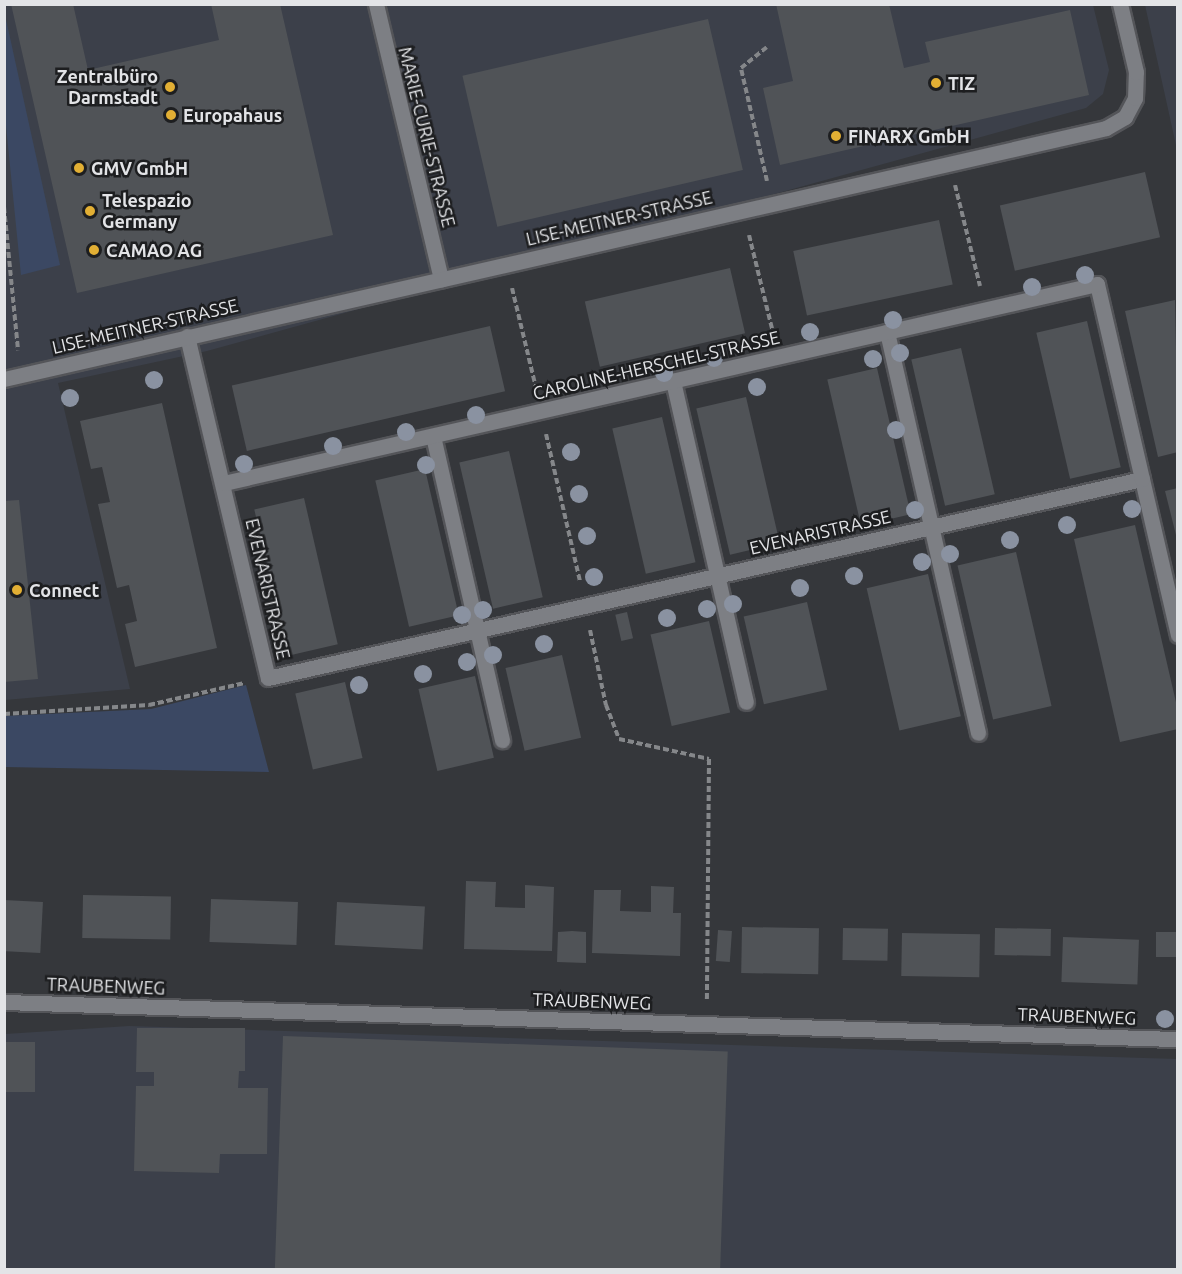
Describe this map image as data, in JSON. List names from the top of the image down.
{
  "streets": {
    "street": [
      "MARIE-CURIE-STRASSE",
      "LISE-MEITNER-STRASSE",
      "CAROLINE-HERSCHEL-STRASSE",
      "EVENARISTRASSE",
      "TRAUBENWEG"
    ]
  },
  "crossings": [
    ["MARIE-CURIE-STRASSE", "LISE-MEITNER-STRASSE"],
    ["LISE-MEITNER-STRASSE", "EVENARISTRASSE"],
    ["CAROLINE-HERSCHEL-STRASSE", "EVENARISTRASSE"]
  ],
  "places": [
    "TIZ",
    "Zentralbüro Darmstadt",
    "Europahaus",
    "FINARX GmbH",
    "GMV GmbH",
    "Telespazio Germany",
    "CAMAO AG",
    "Connect"
  ]
}
